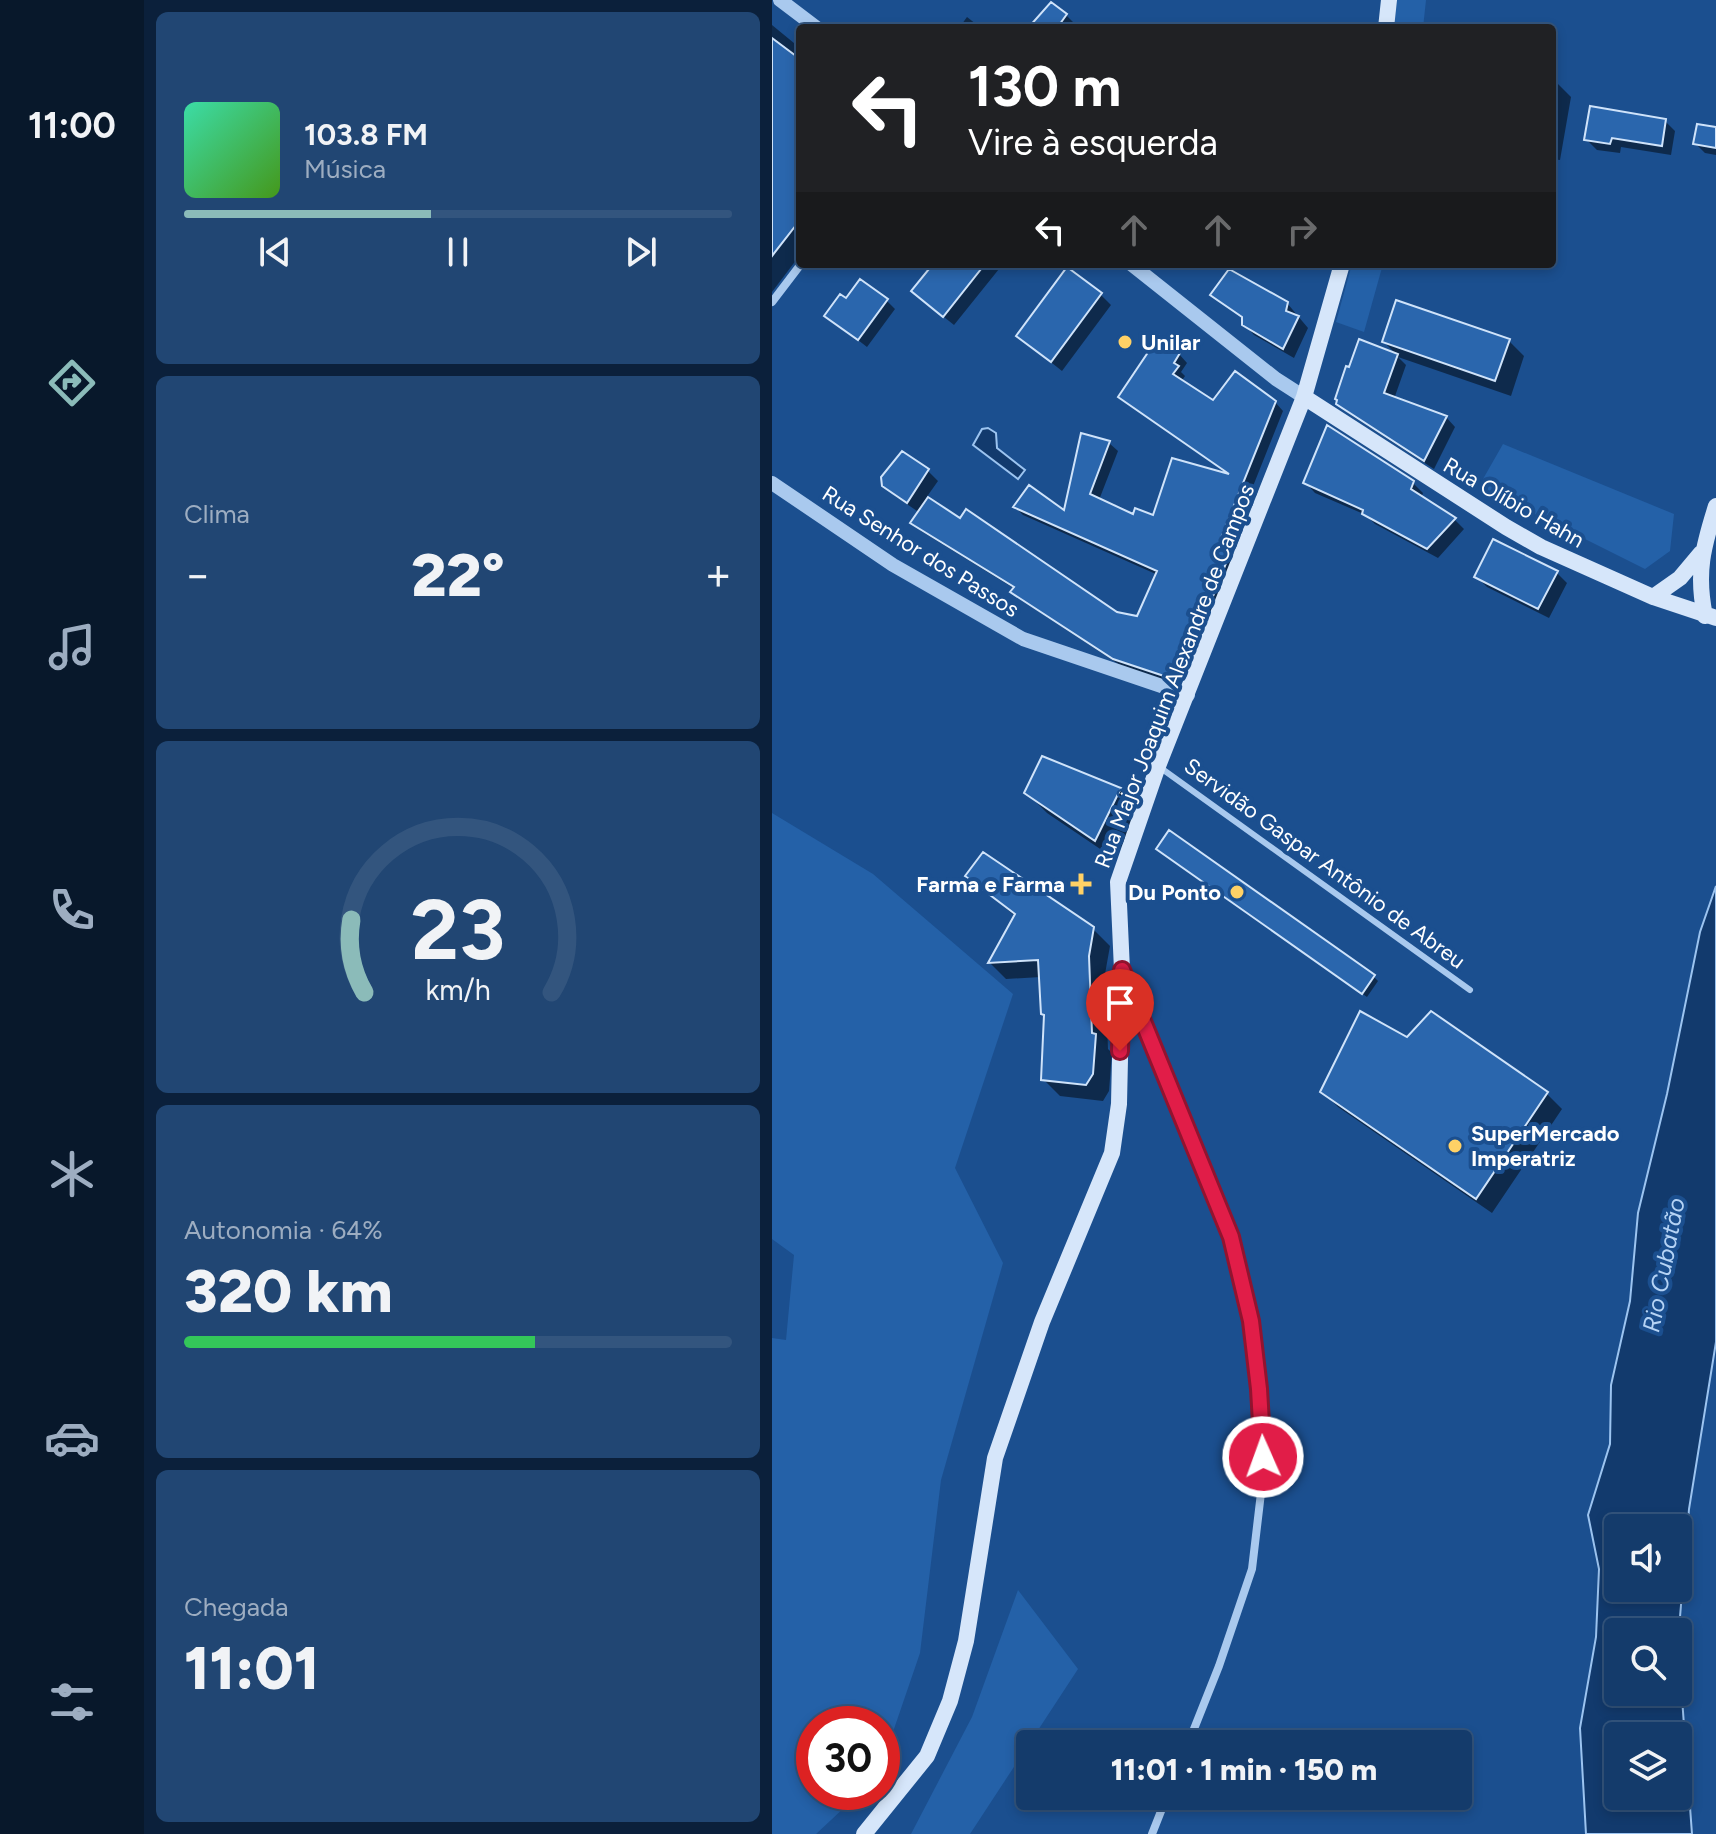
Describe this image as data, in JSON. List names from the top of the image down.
{
  "streets": {
    "main road": ["Rua Olíbio Hahn", "Rua Major Joaquim Alexandre de Campos"],
    "street": ["Rua Senhor dos Passos"],
    "lane": ["Servidão Gaspar Antônio de Abreu"]
  },
  "crossings": [
    ["Rua Olíbio Hahn", "Rua Major Joaquim Alexandre de Campos"],
    ["Rua Senhor dos Passos", "Rua Major Joaquim Alexandre de Campos"],
    ["Rua Major Joaquim Alexandre de Campos", "Servidão Gaspar Antônio de Abreu"]
  ],
  "water": ["Rio Cubatão"],
  "places": {
    "other": ["Unilar", "Du Ponto", "SuperMercado Imperatriz"],
    "health": ["Farma e Farma"]
  },
  "page": {
    "tabs": "11:00",
    "turn": ["130 m", "Vire à esquerda"],
    "song": ["103.8 FM", "Música"],
    "tile": [
      "Clima",
      ["Autonomia · 64%", "320 km"],
      ["Chegada", "11:01"]
    ],
    "heat": ["−", "22°", "+"],
    "limit": "30",
    "trip": "11:01 · 1 min · 150 m",
    "gauge": ["23", "km/h"]
  }
}
